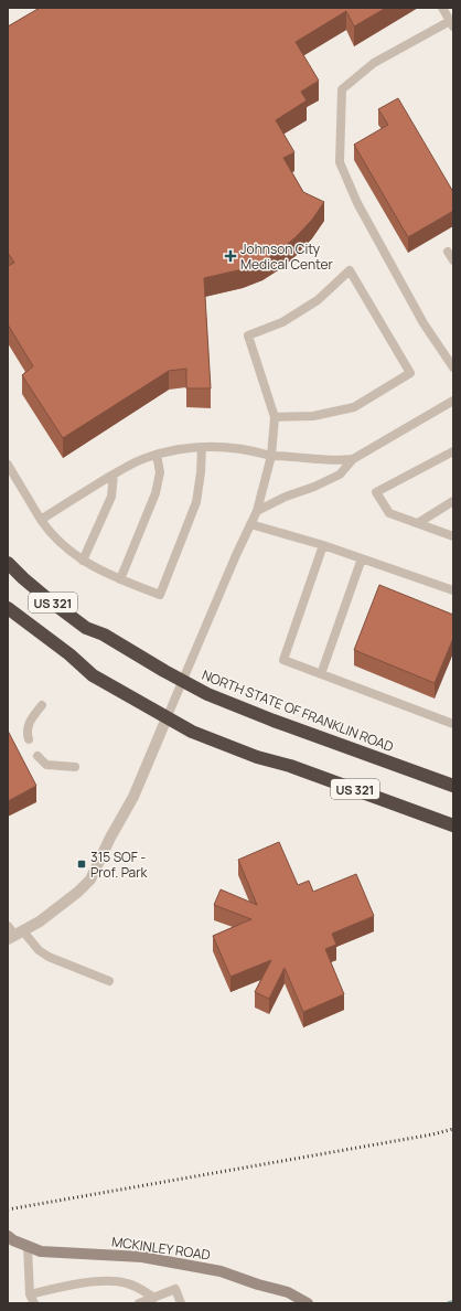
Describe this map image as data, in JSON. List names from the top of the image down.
{
  "streets": {
    "highway": ["US 321", "NORTH STATE OF FRANKLIN ROAD"],
    "street": ["MCKINLEY ROAD"]
  },
  "places": {
    "health": ["Johnson City Medical Center"],
    "transit": ["315 SOF - Prof. Park"]
  }
}
